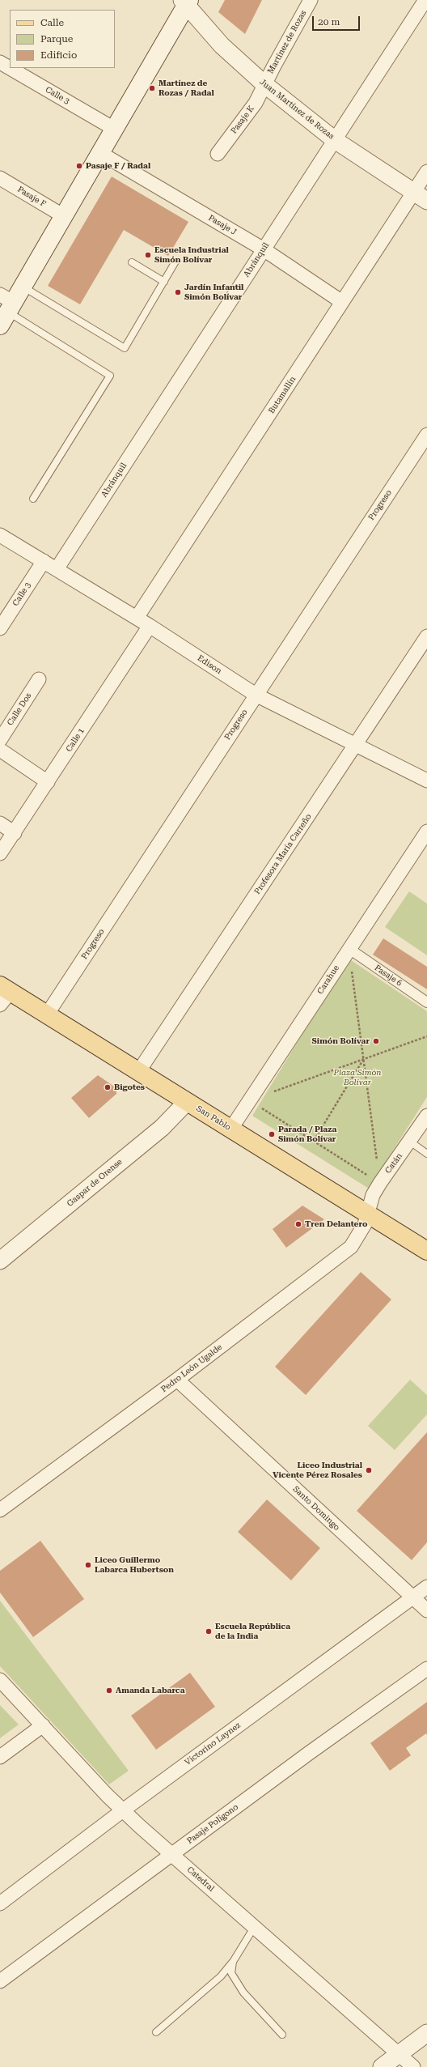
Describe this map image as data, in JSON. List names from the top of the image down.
{
  "streets": {
    "main road": ["San Pablo"],
    "street": [
      "Martínez de Rozas",
      "Calle 3",
      "Juan Martínez de Rozas",
      "Pasaje K",
      "Pasaje F",
      "Pasaje J",
      "Abránquil",
      "Butamallín",
      "Progreso",
      "Edison",
      "Calle Dos",
      "Calle 1",
      "Profesora María Carreño",
      "Pasaje 6",
      "Carahue",
      "Catán",
      "Gaspar de Orense",
      "Pedro León Ugalde",
      "Santo Domingo",
      "Victorino Laynez",
      "Pasaje Polígono",
      "Catedral"
    ]
  },
  "crossings": [
    ["Martínez de Rozas", "Juan Martínez de Rozas"],
    ["Martínez de Rozas", "Pasaje K"],
    ["Calle 3", "Edison"],
    ["Juan Martínez de Rozas", "Pasaje K"],
    ["Juan Martínez de Rozas", "Abránquil"],
    ["Juan Martínez de Rozas", "Butamallín"],
    ["Pasaje J", "Abránquil"],
    ["Pasaje J", "Butamallín"],
    ["Abránquil", "Edison"],
    ["Butamallín", "Edison"],
    ["Progreso", "Edison"],
    ["Progreso", "San Pablo"],
    ["Edison", "Calle 1"],
    ["Edison", "Profesora María Carreño"],
    ["Profesora María Carreño", "San Pablo"],
    ["Pasaje 6", "Carahue"],
    ["Carahue", "San Pablo"],
    ["San Pablo", "Catán"],
    ["San Pablo", "Gaspar de Orense"],
    ["San Pablo", "Pedro León Ugalde"],
    ["Catán", "Pedro León Ugalde"],
    ["Pedro León Ugalde", "Santo Domingo"],
    ["Santo Domingo", "Victorino Laynez"],
    ["Victorino Laynez", "Catedral"],
    ["Pasaje Polígono", "Catedral"]
  ],
  "parks": ["Plaza Simón Bolívar"],
  "places": [
    "Martínez de Rozas / Radal",
    "Pasaje F / Radal",
    "Escuela Industrial Simón Bolívar",
    "Jardín Infantil Simón Bolívar",
    "Simón Bolívar",
    "Bigotes",
    "Parada / Plaza Simón Bolívar",
    "Tren Delantero",
    "Liceo Industrial Vicente Pérez Rosales",
    "Liceo Guillermo Labarca Hubertson",
    "Escuela República de la India",
    "Amanda Labarca"
  ],
  "legend": ["Calle", "Parque", "Edificio"],
  "scale_bar": "20 m"
}
